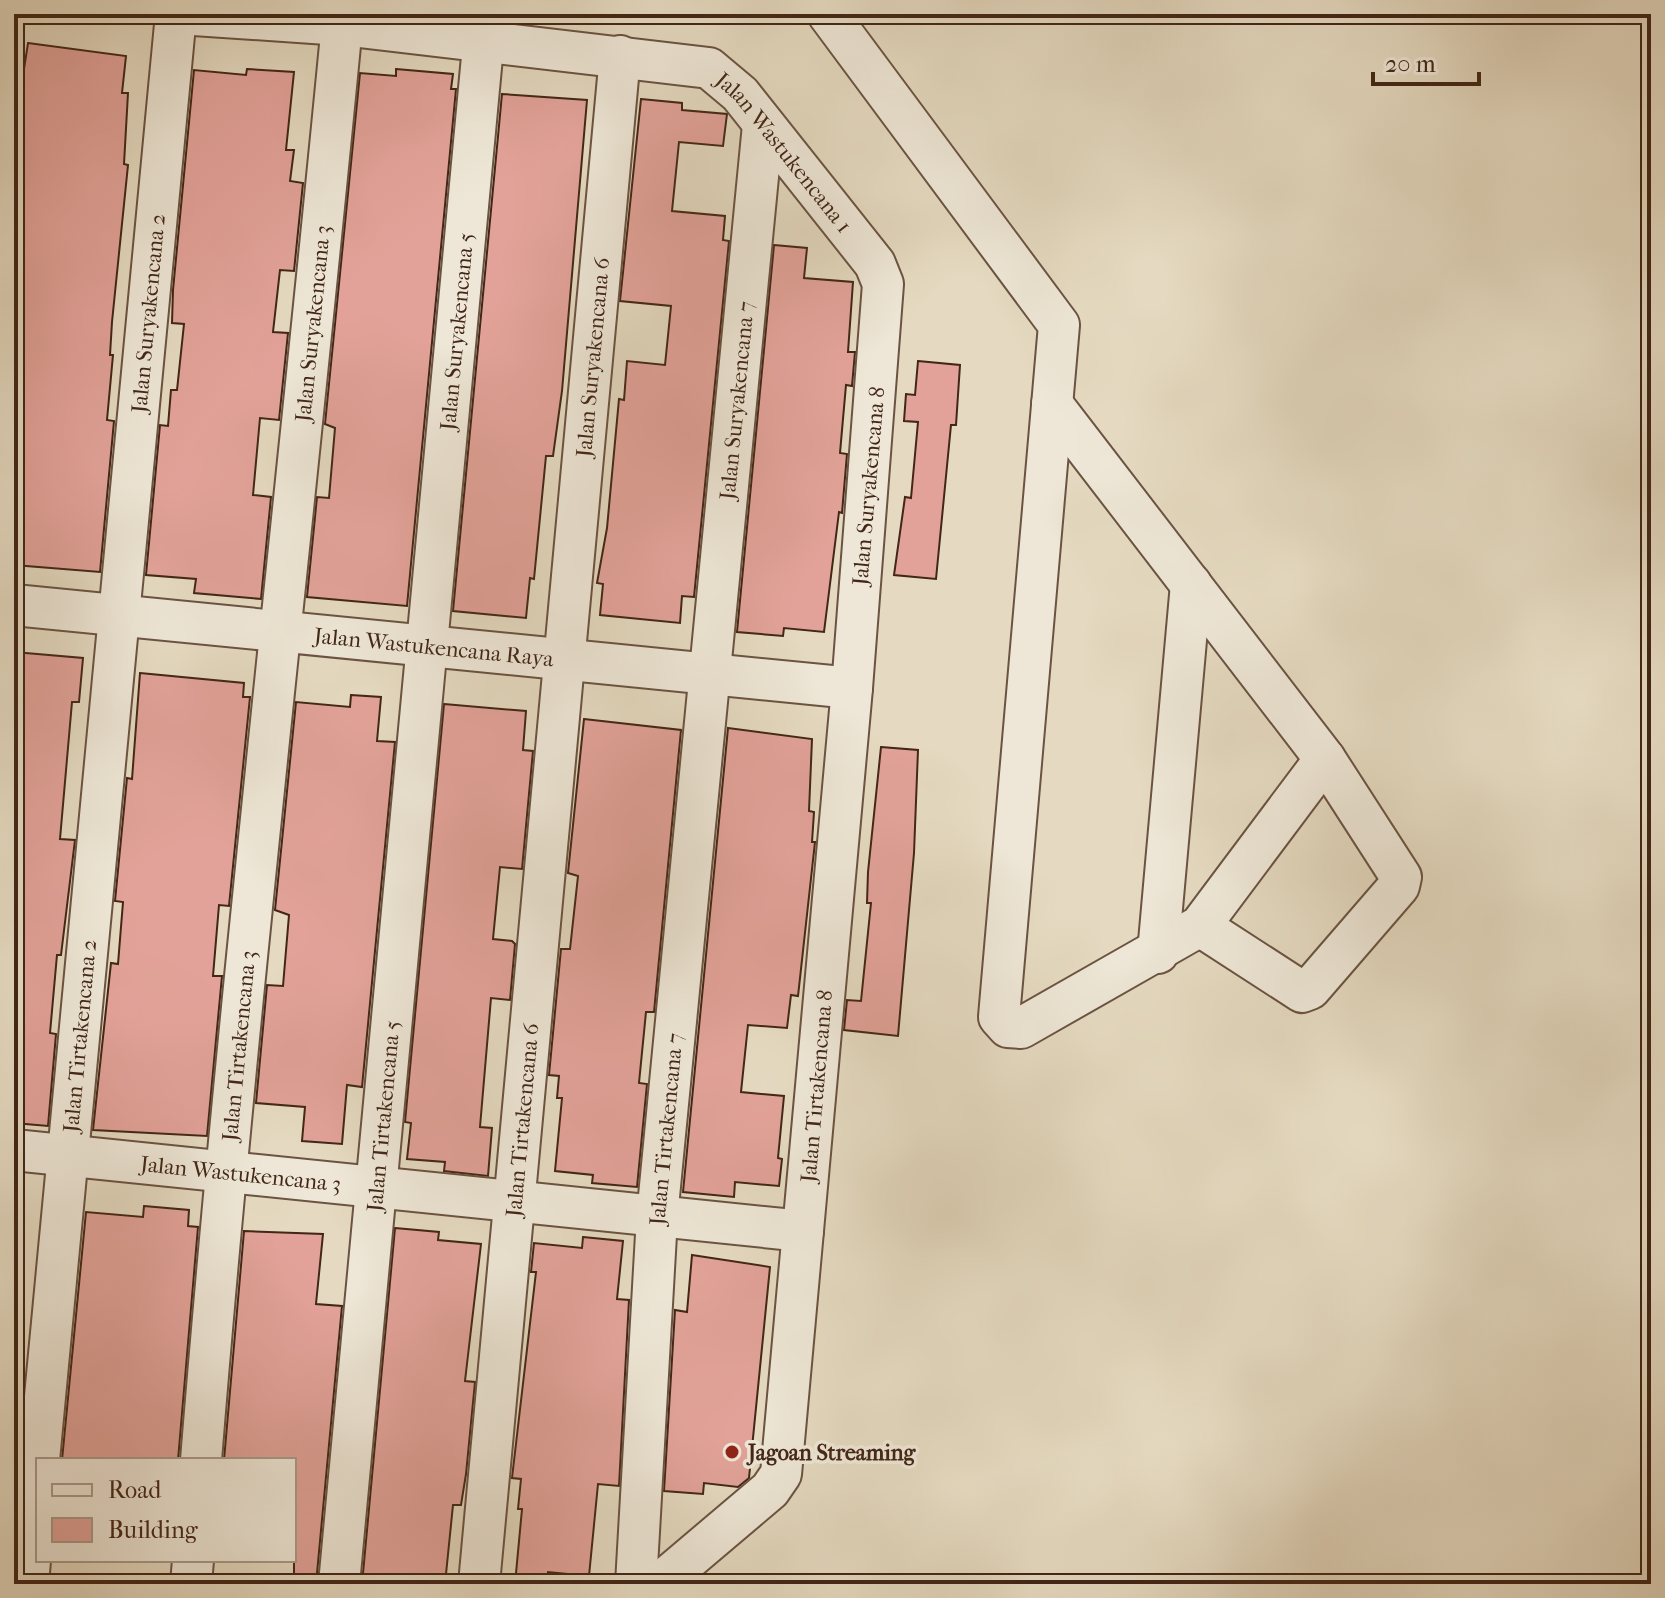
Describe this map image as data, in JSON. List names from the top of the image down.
{
  "streets": {
    "street": [
      "Jalan Wastukencana 1",
      "Jalan Suryakencana 2",
      "Jalan Suryakencana 3",
      "Jalan Suryakencana 5",
      "Jalan Suryakencana 6",
      "Jalan Suryakencana 7",
      "Jalan Suryakencana 8",
      "Jalan Wastukencana Raya",
      "Jalan Tirtakencana 2",
      "Jalan Tirtakencana 3",
      "Jalan Tirtakencana 8",
      "Jalan Tirtakencana 5",
      "Jalan Tirtakencana 6",
      "Jalan Tirtakencana 7",
      "Jalan Wastukencana 3"
    ]
  },
  "crossings": [
    ["Jalan Wastukencana 1", "Jalan Suryakencana 2"],
    ["Jalan Wastukencana 1", "Jalan Suryakencana 3"],
    ["Jalan Wastukencana 1", "Jalan Suryakencana 5"],
    ["Jalan Wastukencana 1", "Jalan Suryakencana 6"],
    ["Jalan Wastukencana 1", "Jalan Suryakencana 7"],
    ["Jalan Wastukencana 1", "Jalan Suryakencana 8"],
    ["Jalan Suryakencana 2", "Jalan Wastukencana Raya"],
    ["Jalan Suryakencana 2", "Jalan Tirtakencana 2"],
    ["Jalan Suryakencana 3", "Jalan Wastukencana Raya"],
    ["Jalan Suryakencana 3", "Jalan Tirtakencana 3"],
    ["Jalan Suryakencana 5", "Jalan Wastukencana Raya"],
    ["Jalan Suryakencana 5", "Jalan Tirtakencana 5"],
    ["Jalan Suryakencana 6", "Jalan Wastukencana Raya"],
    ["Jalan Suryakencana 6", "Jalan Tirtakencana 6"],
    ["Jalan Suryakencana 7", "Jalan Wastukencana Raya"],
    ["Jalan Suryakencana 7", "Jalan Tirtakencana 7"],
    ["Jalan Suryakencana 8", "Jalan Wastukencana Raya"],
    ["Jalan Suryakencana 8", "Jalan Tirtakencana 8"],
    ["Jalan Wastukencana Raya", "Jalan Tirtakencana 2"],
    ["Jalan Wastukencana Raya", "Jalan Tirtakencana 3"],
    ["Jalan Wastukencana Raya", "Jalan Tirtakencana 8"],
    ["Jalan Wastukencana Raya", "Jalan Tirtakencana 5"],
    ["Jalan Wastukencana Raya", "Jalan Tirtakencana 6"],
    ["Jalan Wastukencana Raya", "Jalan Tirtakencana 7"],
    ["Jalan Tirtakencana 2", "Jalan Wastukencana 3"],
    ["Jalan Tirtakencana 3", "Jalan Wastukencana 3"],
    ["Jalan Tirtakencana 8", "Jalan Wastukencana 3"],
    ["Jalan Tirtakencana 5", "Jalan Wastukencana 3"],
    ["Jalan Tirtakencana 6", "Jalan Wastukencana 3"],
    ["Jalan Tirtakencana 7", "Jalan Wastukencana 3"]
  ],
  "places": ["Jagoan Streaming"],
  "legend": ["Road", "Building"],
  "scale_bar": "20 m"
}
